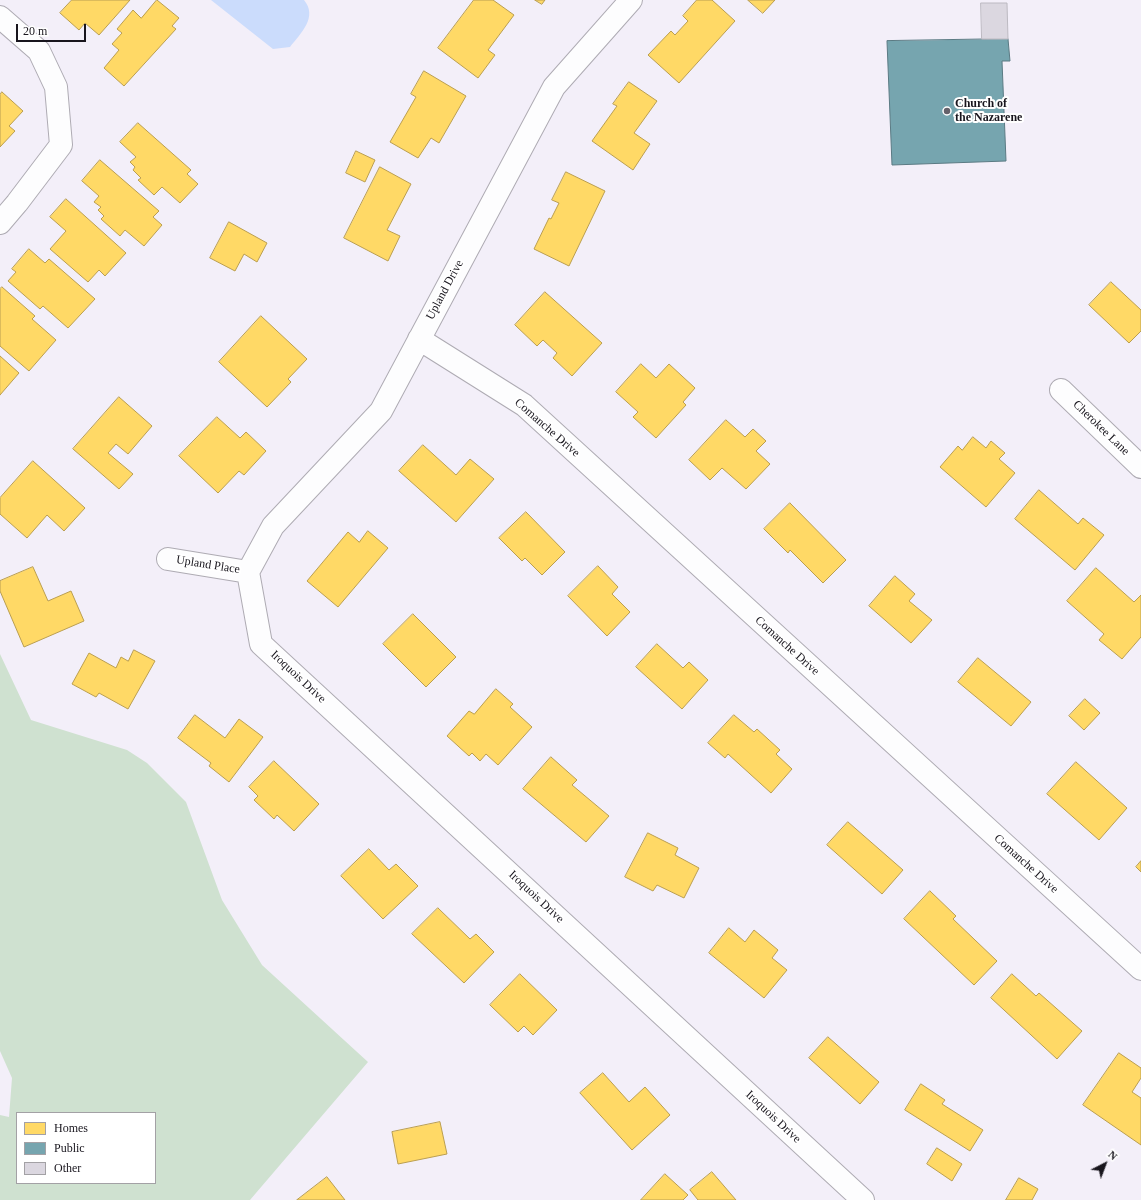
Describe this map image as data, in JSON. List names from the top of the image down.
{
  "streets": {
    "street": [
      "Upland Drive",
      "Comanche Drive",
      "Cherokee Lane",
      "Upland Place",
      "Iroquois Drive"
    ]
  },
  "crossings": [
    ["Upland Drive", "Comanche Drive"],
    ["Upland Drive", "Upland Place"],
    ["Upland Drive", "Iroquois Drive"],
    ["Upland Place", "Iroquois Drive"]
  ],
  "places": ["Church of the Nazarene"],
  "legend": ["Homes", "Public", "Other"],
  "scale_bar": "20 m",
  "north": "top right"
}
